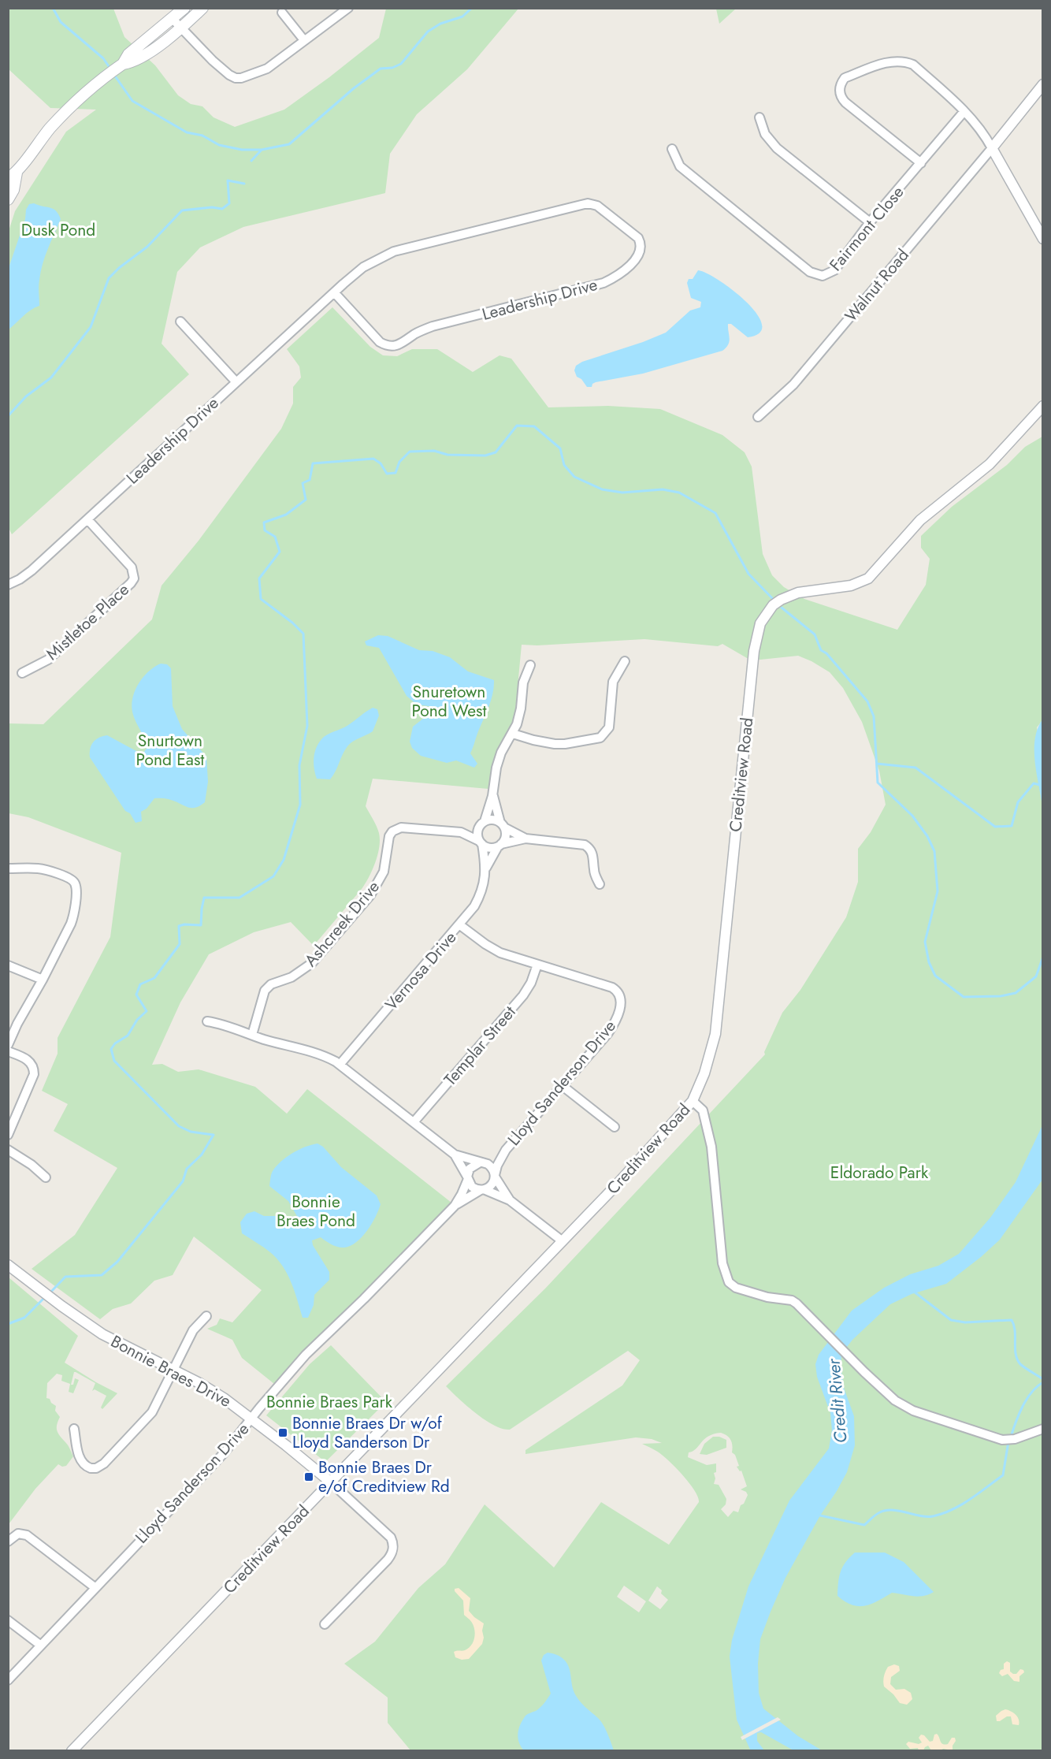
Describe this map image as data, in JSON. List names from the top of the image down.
{
  "streets": {
    "street": [
      "Fairmont Close",
      "Walnut Road",
      "Leadership Drive",
      "Mistletoe Place",
      "Creditview Road",
      "Ashcreek Drive",
      "Vernosa Drive",
      "Templar Street",
      "Lloyd Sanderson Drive",
      "Bonnie Braes Drive"
    ]
  },
  "crossings": [
    ["Leadership Drive", "Mistletoe Place"],
    ["Creditview Road", "Bonnie Braes Drive"],
    ["Ashcreek Drive", "Vernosa Drive"],
    ["Vernosa Drive", "Lloyd Sanderson Drive"],
    ["Templar Street", "Lloyd Sanderson Drive"],
    ["Lloyd Sanderson Drive", "Bonnie Braes Drive"]
  ],
  "water": ["Credit River"],
  "parks": [
    "Dusk Pond",
    "Snuretown Pond West",
    "Snurtown Pond East",
    "Eldorado Park",
    "Bonnie Braes Pond",
    "Bonnie Braes Park"
  ],
  "places": {
    "transit": ["Bonnie Braes Dr w/of Lloyd Sanderson Dr", "Bonnie Braes Dr e/of Creditview Rd"]
  }
}
